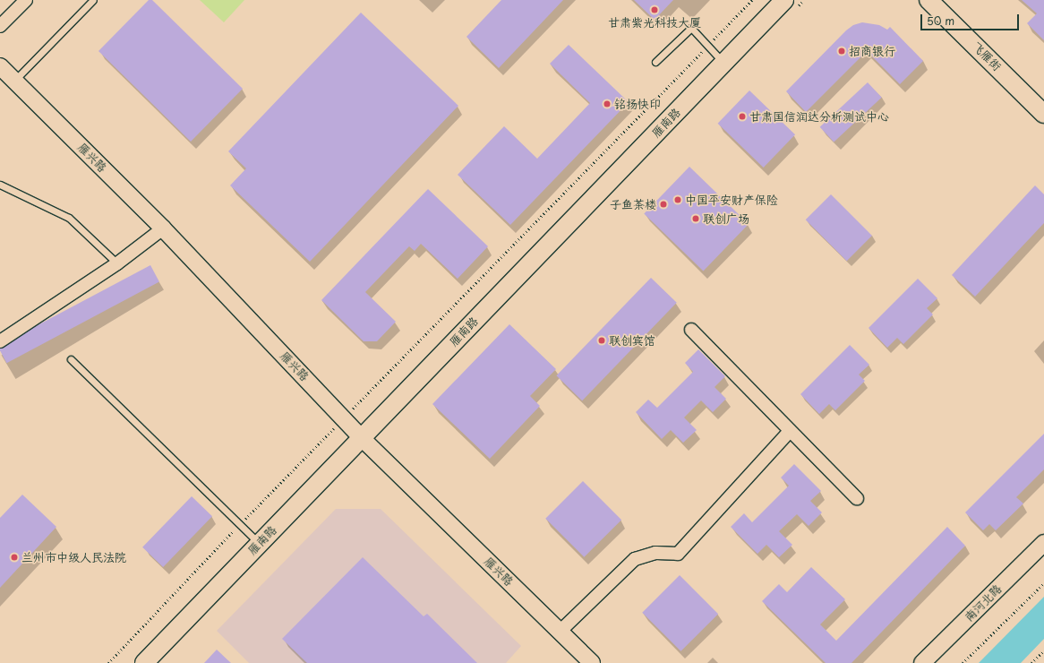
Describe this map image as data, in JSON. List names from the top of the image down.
{
  "streets": {
    "main road": ["飞雁街", "雁南路"],
    "street": ["雁兴路", "南河北路"]
  },
  "crossings": [
    ["雁南路", "雁兴路"]
  ],
  "places": [
    "甘肃紫光科技大厦",
    "招商银行",
    "铭扬快印",
    "甘肃国信润达分析测试中心",
    "中国平安财产保险",
    "子鱼茶楼",
    "联创广场",
    "联创宾馆",
    "兰州市中级人民法院"
  ],
  "scale_bar": "50 m"
}
